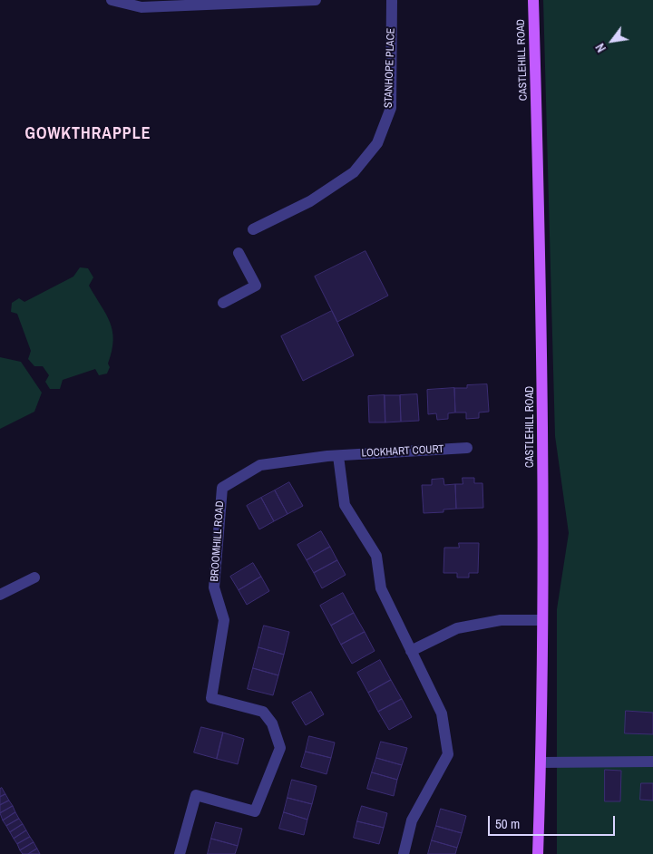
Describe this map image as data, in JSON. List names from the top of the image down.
{
  "streets": {
    "main road": ["CASTLEHILL ROAD"],
    "street": ["STANHOPE PLACE", "LOCKHART COURT", "BROOMHILL ROAD"]
  },
  "crossings": [
    ["LOCKHART COURT", "BROOMHILL ROAD"]
  ],
  "districts": ["GOWKTHRAPPLE"],
  "scale_bar": "50 m",
  "north": "bottom left"
}
